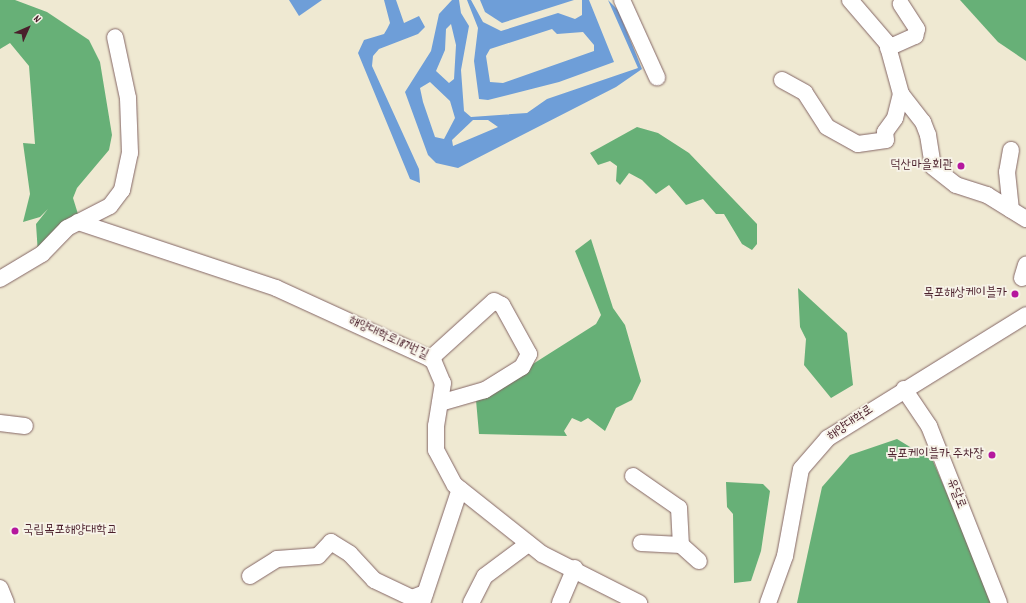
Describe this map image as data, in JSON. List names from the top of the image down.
{
  "streets": {
    "street": ["해양대학로187번길", "해양대학로", "유달로"]
  },
  "crossings": [
    ["해양대학로", "유달로"]
  ],
  "places": [
    "덕산마을회관",
    "목포해상케이블카",
    "목포케이블카 주차장",
    "국립목포해양대학교"
  ],
  "north": "top right"
}
